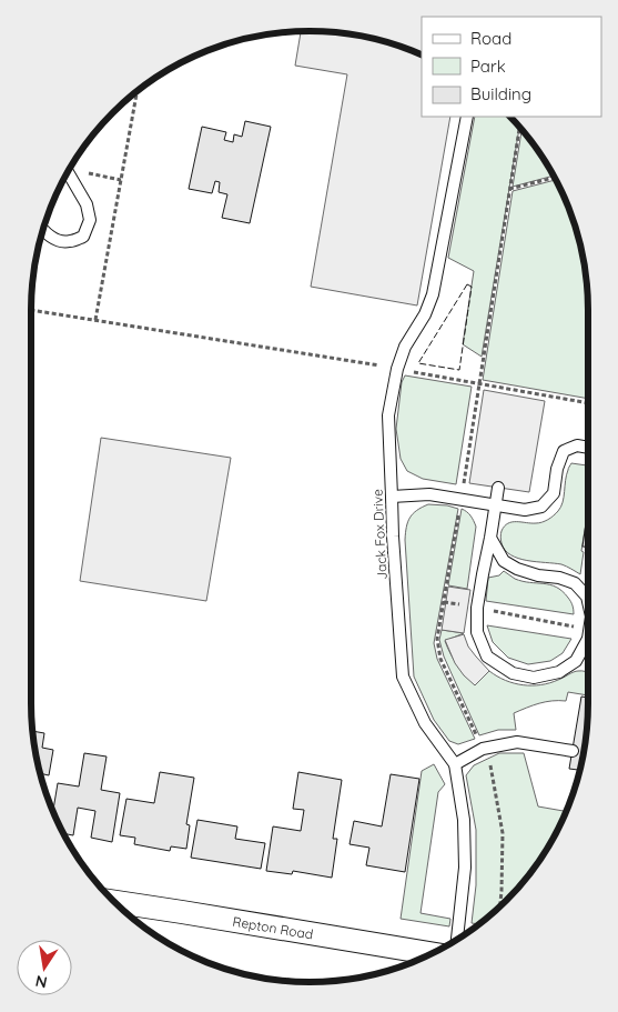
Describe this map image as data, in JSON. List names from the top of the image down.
{
  "streets": {
    "street": ["Repton Road"],
    "lane": ["Jack Fox Drive"]
  },
  "legend": ["Road", "Park", "Building"],
  "north": "bottom"
}
